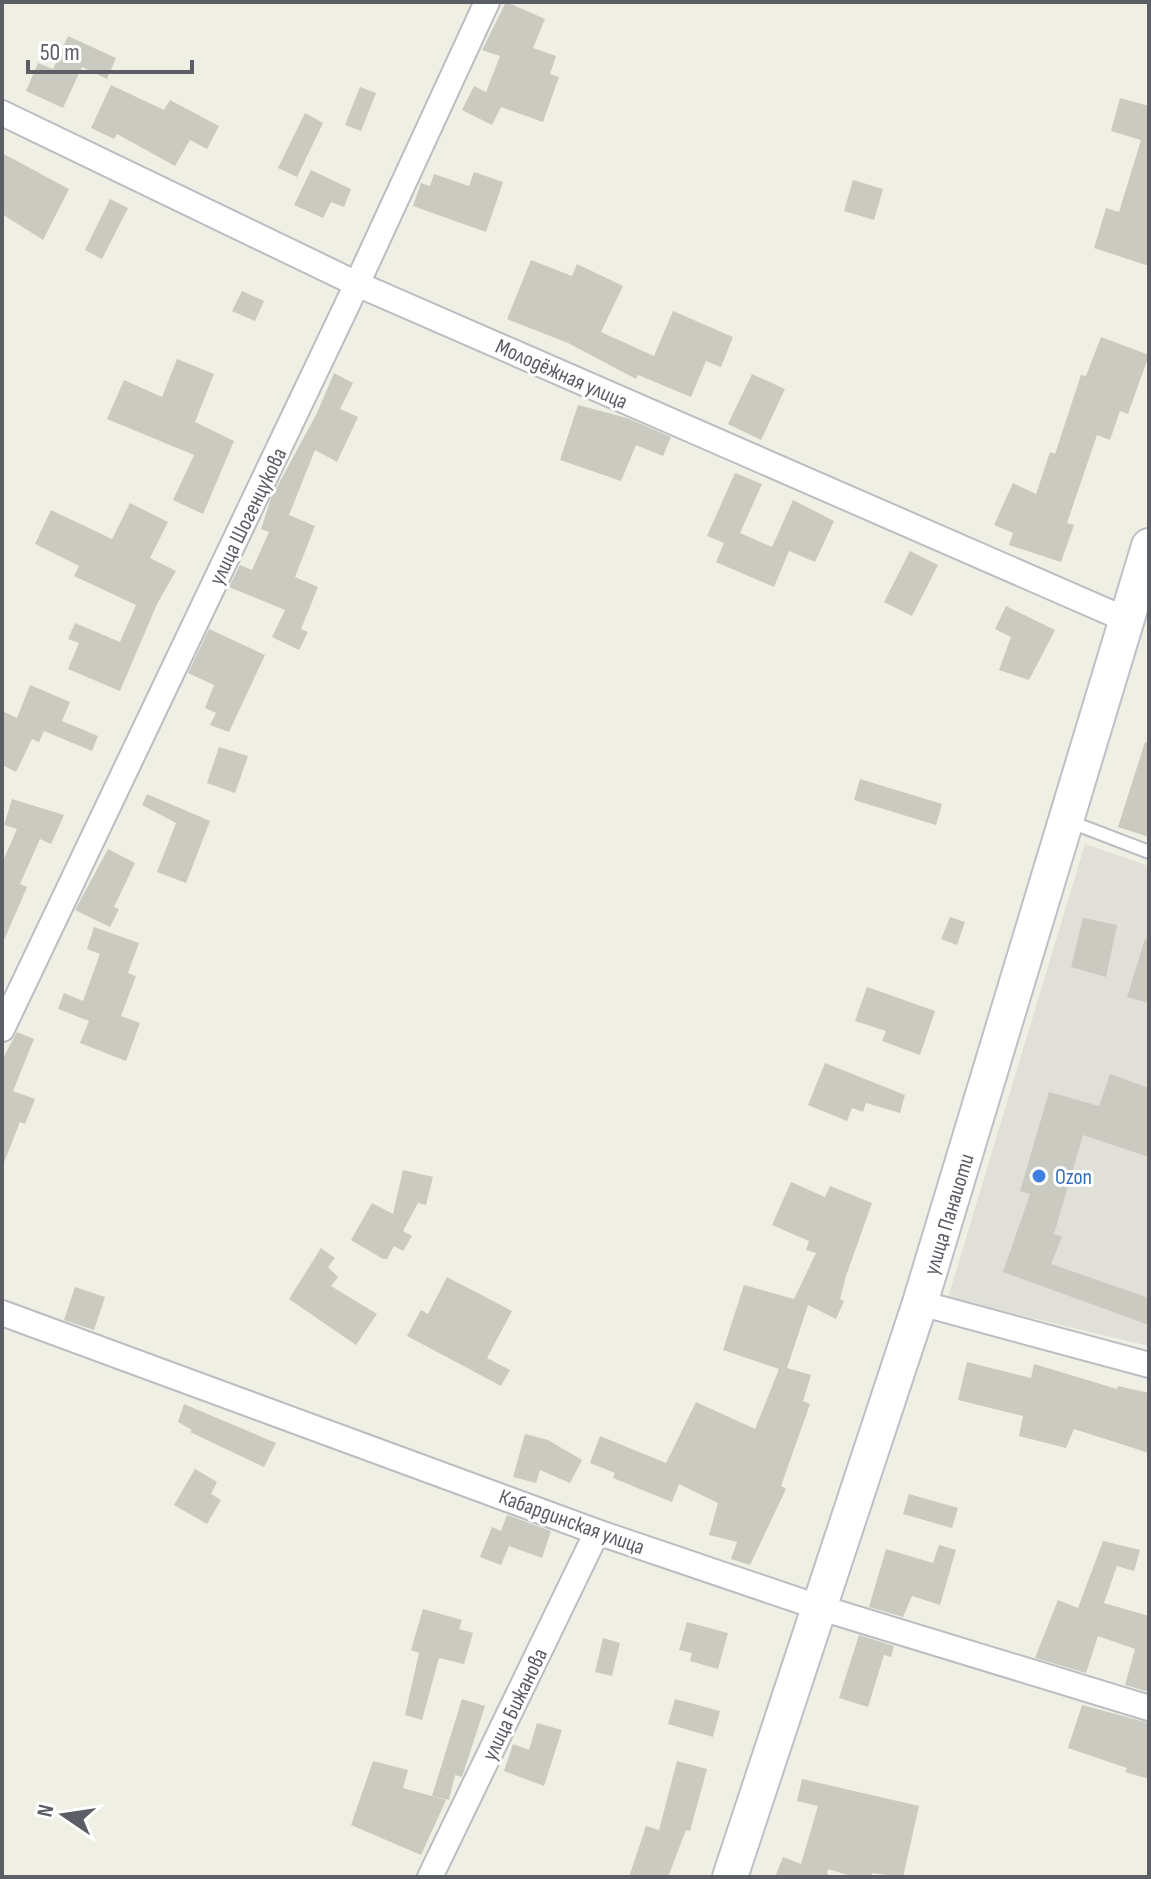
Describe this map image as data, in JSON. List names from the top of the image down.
{
  "streets": {
    "street": [
      "Молодёжная улица",
      "улица Шогенцукова",
      "улица Панаиоти",
      "Кабардинская улица",
      "улица Бижанова"
    ]
  },
  "crossings": [
    ["Молодёжная улица", "улица Шогенцукова"],
    ["Молодёжная улица", "улица Панаиоти"],
    ["улица Панаиоти", "Кабардинская улица"],
    ["Кабардинская улица", "улица Бижанова"]
  ],
  "places": ["Ozon"],
  "scale_bar": "50 m",
  "north": "left"
}
